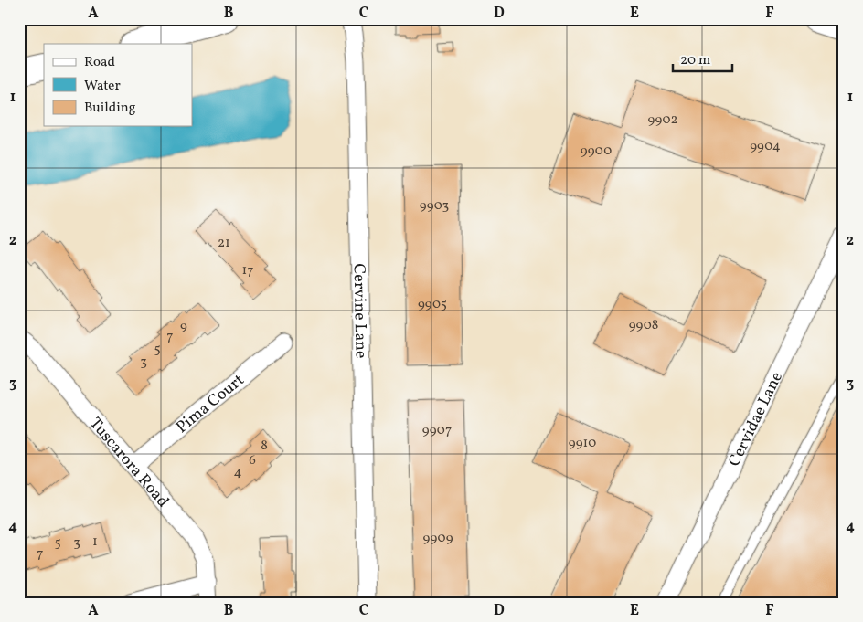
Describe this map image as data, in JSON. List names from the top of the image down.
{
  "streets": {
    "street": [
      "Cervine Lane",
      "Pima Court",
      "Cervidae Lane",
      "Tuscarora Road"
    ]
  },
  "crossings": [
    ["Pima Court", "Tuscarora Road"]
  ],
  "house_numbers": [
    "9902",
    "9904",
    "9900",
    "9903",
    "21",
    "17",
    "9905",
    "9908",
    "9",
    "7",
    "5",
    "3",
    "9907",
    "9910",
    "8",
    "6",
    "4",
    "9909",
    "1",
    "5",
    "3",
    "7"
  ],
  "legend": ["Road", "Water", "Building"],
  "scale_bar": "20 m",
  "grid": {
    "columns": [
      "A",
      "B",
      "C",
      "D",
      "E",
      "F"
    ],
    "rows": [
      "1",
      "2",
      "3",
      "4"
    ]
  }
}
